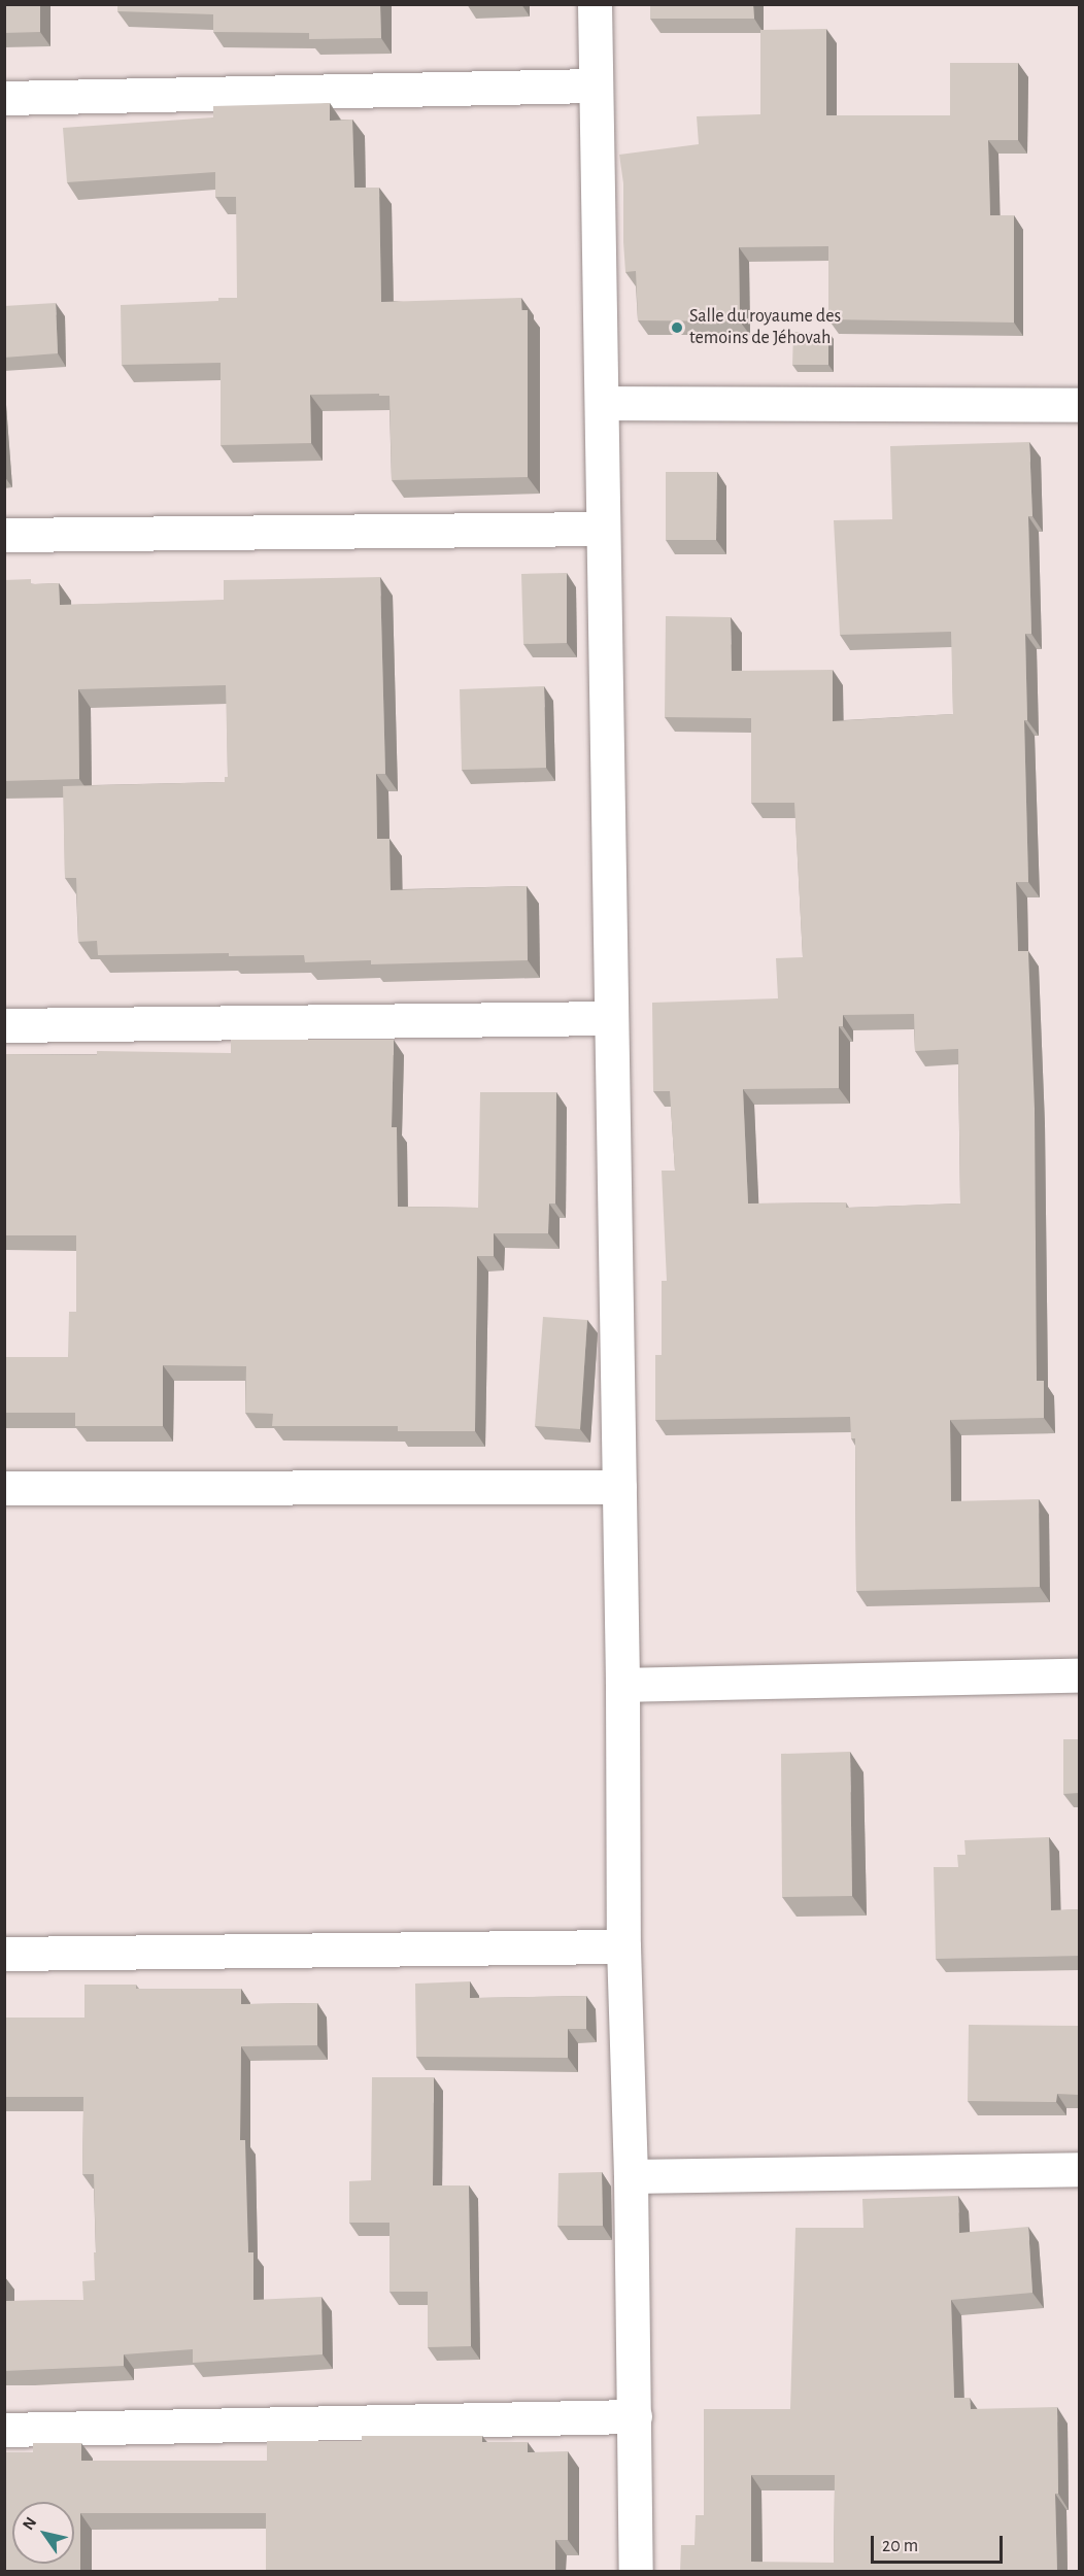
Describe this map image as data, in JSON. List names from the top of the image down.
{
  "places": ["Salle du royaume des temoins de Jéhovah"],
  "scale_bar": "20 m",
  "north": "top left"
}
